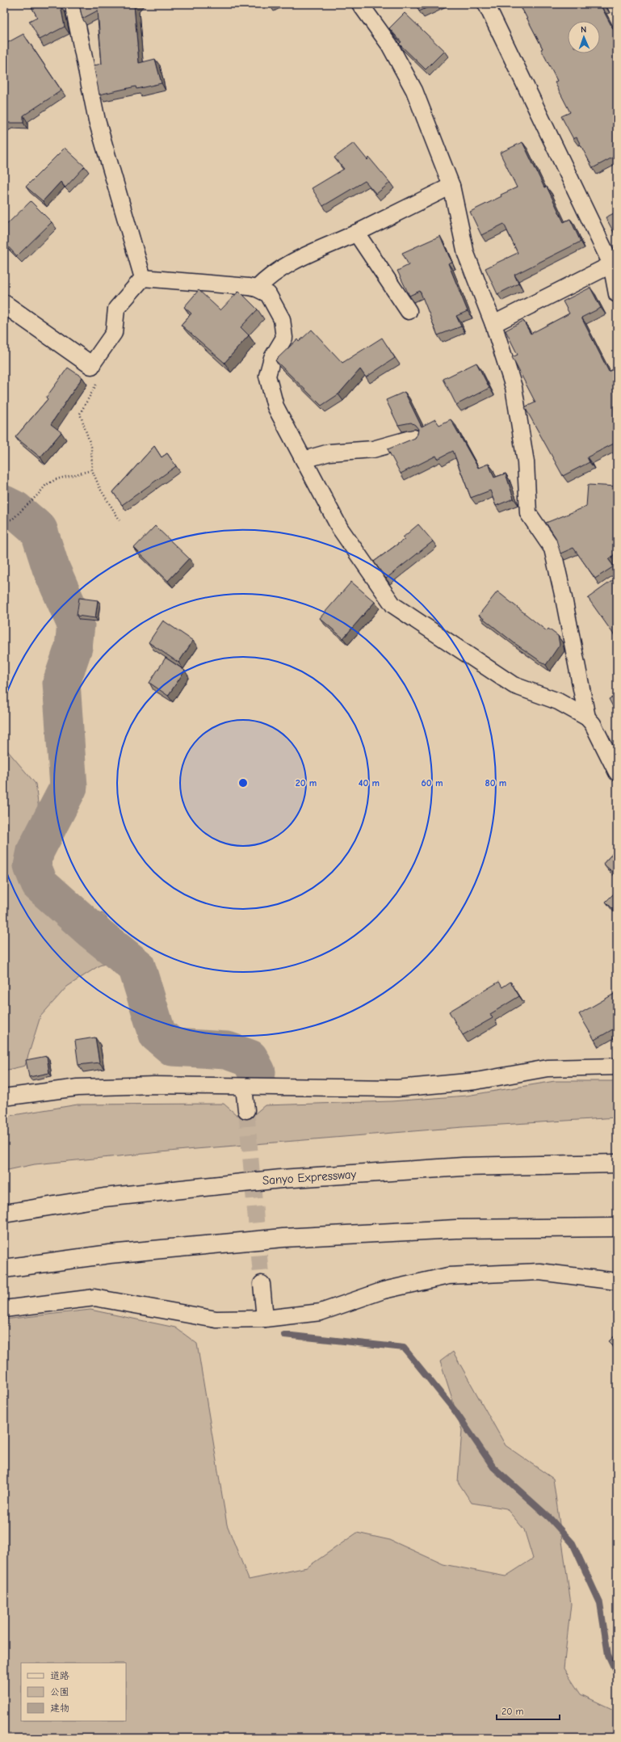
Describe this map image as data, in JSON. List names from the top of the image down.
{
  "streets": {
    "main road": ["Sanyo Expressway"]
  },
  "legend": ["道路", "公園", "建物"],
  "scale_bar": "20 m",
  "north": "top",
  "rings": [
    "20 m",
    "40 m",
    "60 m",
    "80 m"
  ]
}
